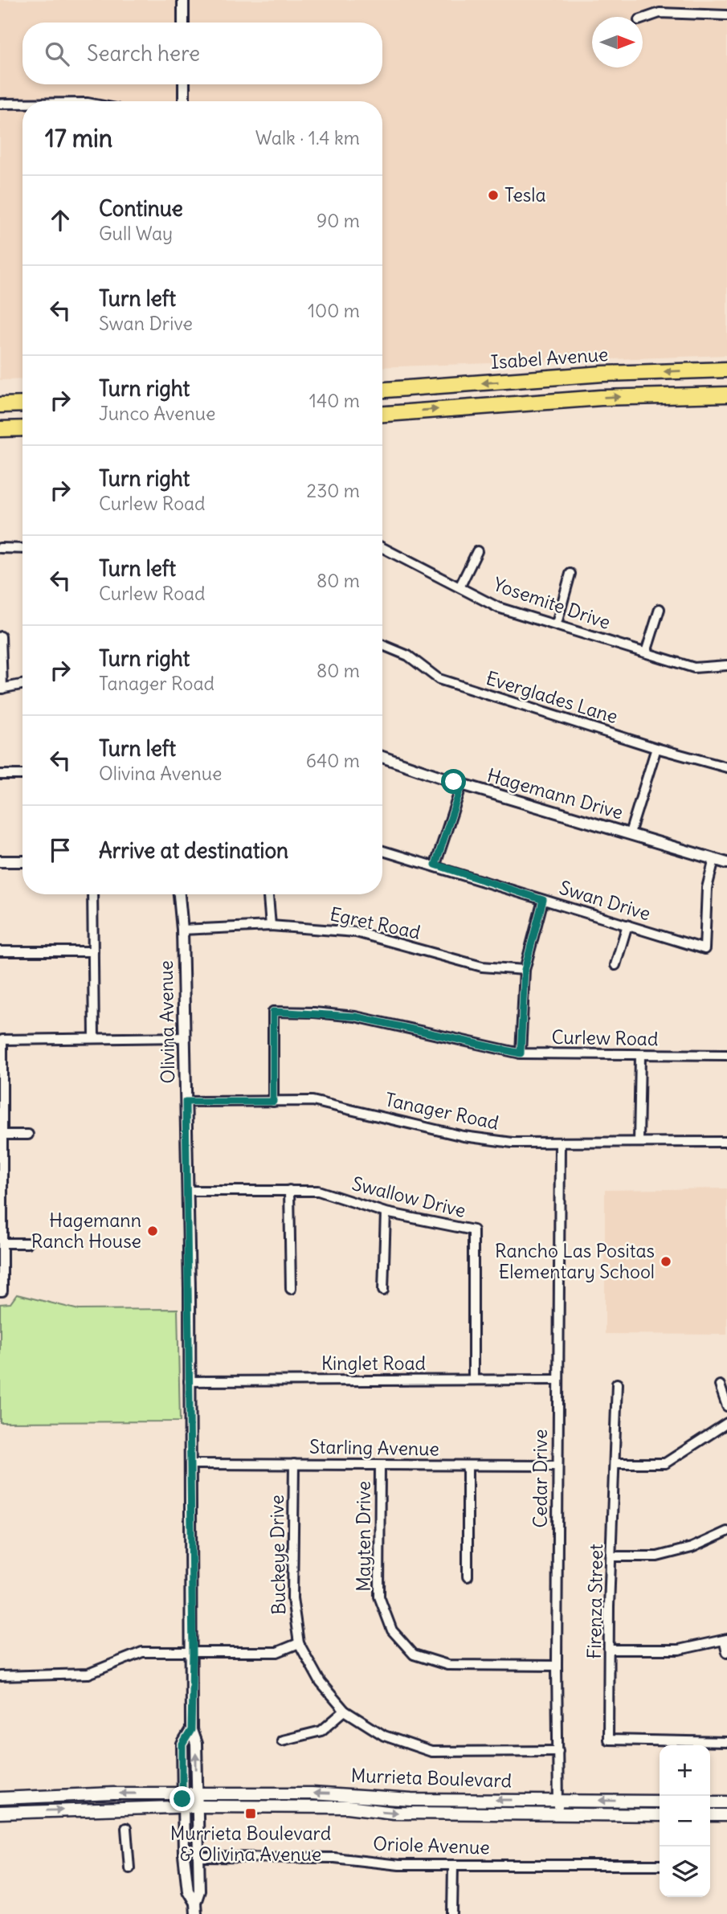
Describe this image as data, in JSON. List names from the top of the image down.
{
  "streets": {
    "highway": ["Isabel Avenue"],
    "main road": ["Murrieta Boulevard"],
    "street": [
      "Yosemite Drive",
      "Everglades Lane",
      "Hagemann Drive",
      "Swan Drive",
      "Egret Road",
      "Olivina Avenue",
      "Curlew Road",
      "Tanager Road",
      "Swallow Drive",
      "Kinglet Road",
      "Starling Avenue",
      "Cedar Drive",
      "Mayten Drive",
      "Buckeye Drive",
      "Firenza Street",
      "Oriole Avenue"
    ]
  },
  "crossings": [
    ["Hagemann Drive", "Swan Drive"],
    ["Egret Road", "Olivina Avenue"],
    ["Olivina Avenue", "Tanager Road"],
    ["Olivina Avenue", "Swallow Drive"],
    ["Olivina Avenue", "Kinglet Road"],
    ["Olivina Avenue", "Starling Avenue"],
    ["Olivina Avenue", "Murrieta Boulevard"],
    ["Olivina Avenue", "Oriole Avenue"],
    ["Curlew Road", "Tanager Road"],
    ["Tanager Road", "Cedar Drive"],
    ["Swallow Drive", "Kinglet Road"],
    ["Kinglet Road", "Cedar Drive"],
    ["Starling Avenue", "Cedar Drive"],
    ["Starling Avenue", "Mayten Drive"],
    ["Starling Avenue", "Buckeye Drive"],
    ["Cedar Drive", "Mayten Drive"],
    ["Cedar Drive", "Buckeye Drive"],
    ["Cedar Drive", "Murrieta Boulevard"]
  ],
  "places": {
    "other": ["Tesla", "Hagemann Ranch House", "Rancho Las Positas Elementary School"],
    "transit": ["Murrieta Boulevard & Olivina Avenue"]
  },
  "north": "right",
  "page": {
    "search": "Search here",
    "heading": ["17 min", "Walk · 1.4 km"],
    "list": [
      ["Continue", "Gull Way", "90 m"],
      ["Turn left", "Swan Drive", "100 m"],
      ["Turn right", "Junco Avenue", "140 m"],
      ["Turn right", "Curlew Road", "230 m"],
      ["Turn left", "Curlew Road", "80 m"],
      ["Turn right", "Tanager Road", "80 m"],
      ["Turn left", "Olivina Avenue", "640 m"],
      "Arrive at destination"
    ],
    "map_buttons": ["+", "−"]
  }
}
